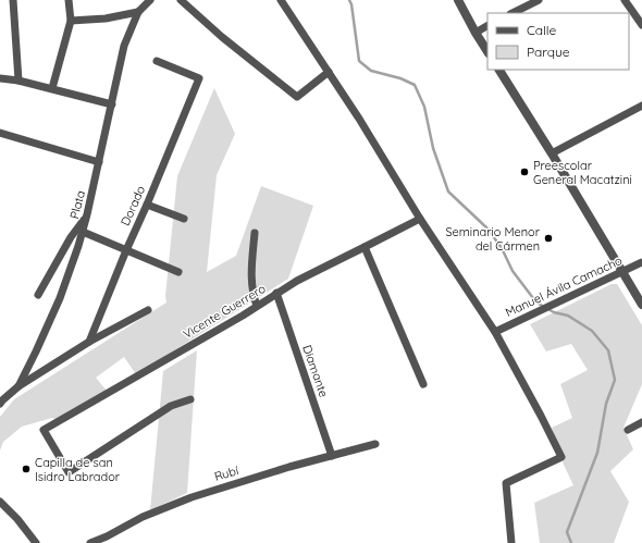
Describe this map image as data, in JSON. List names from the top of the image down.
{
  "streets": {
    "street": [
      "Plata",
      "Dorado",
      "Manuel Ávila Camacho",
      "Vicente Guerrero",
      "Diamante",
      "Rubí"
    ]
  },
  "crossings": [
    ["Vicente Guerrero", "Diamante"],
    ["Diamante", "Rubí"]
  ],
  "places": ["Preescolar General Macatzini", "Seminario Menor del Cármen", "Capilla de san Isidro Labrador"],
  "legend": ["Calle", "Parque"]
}
